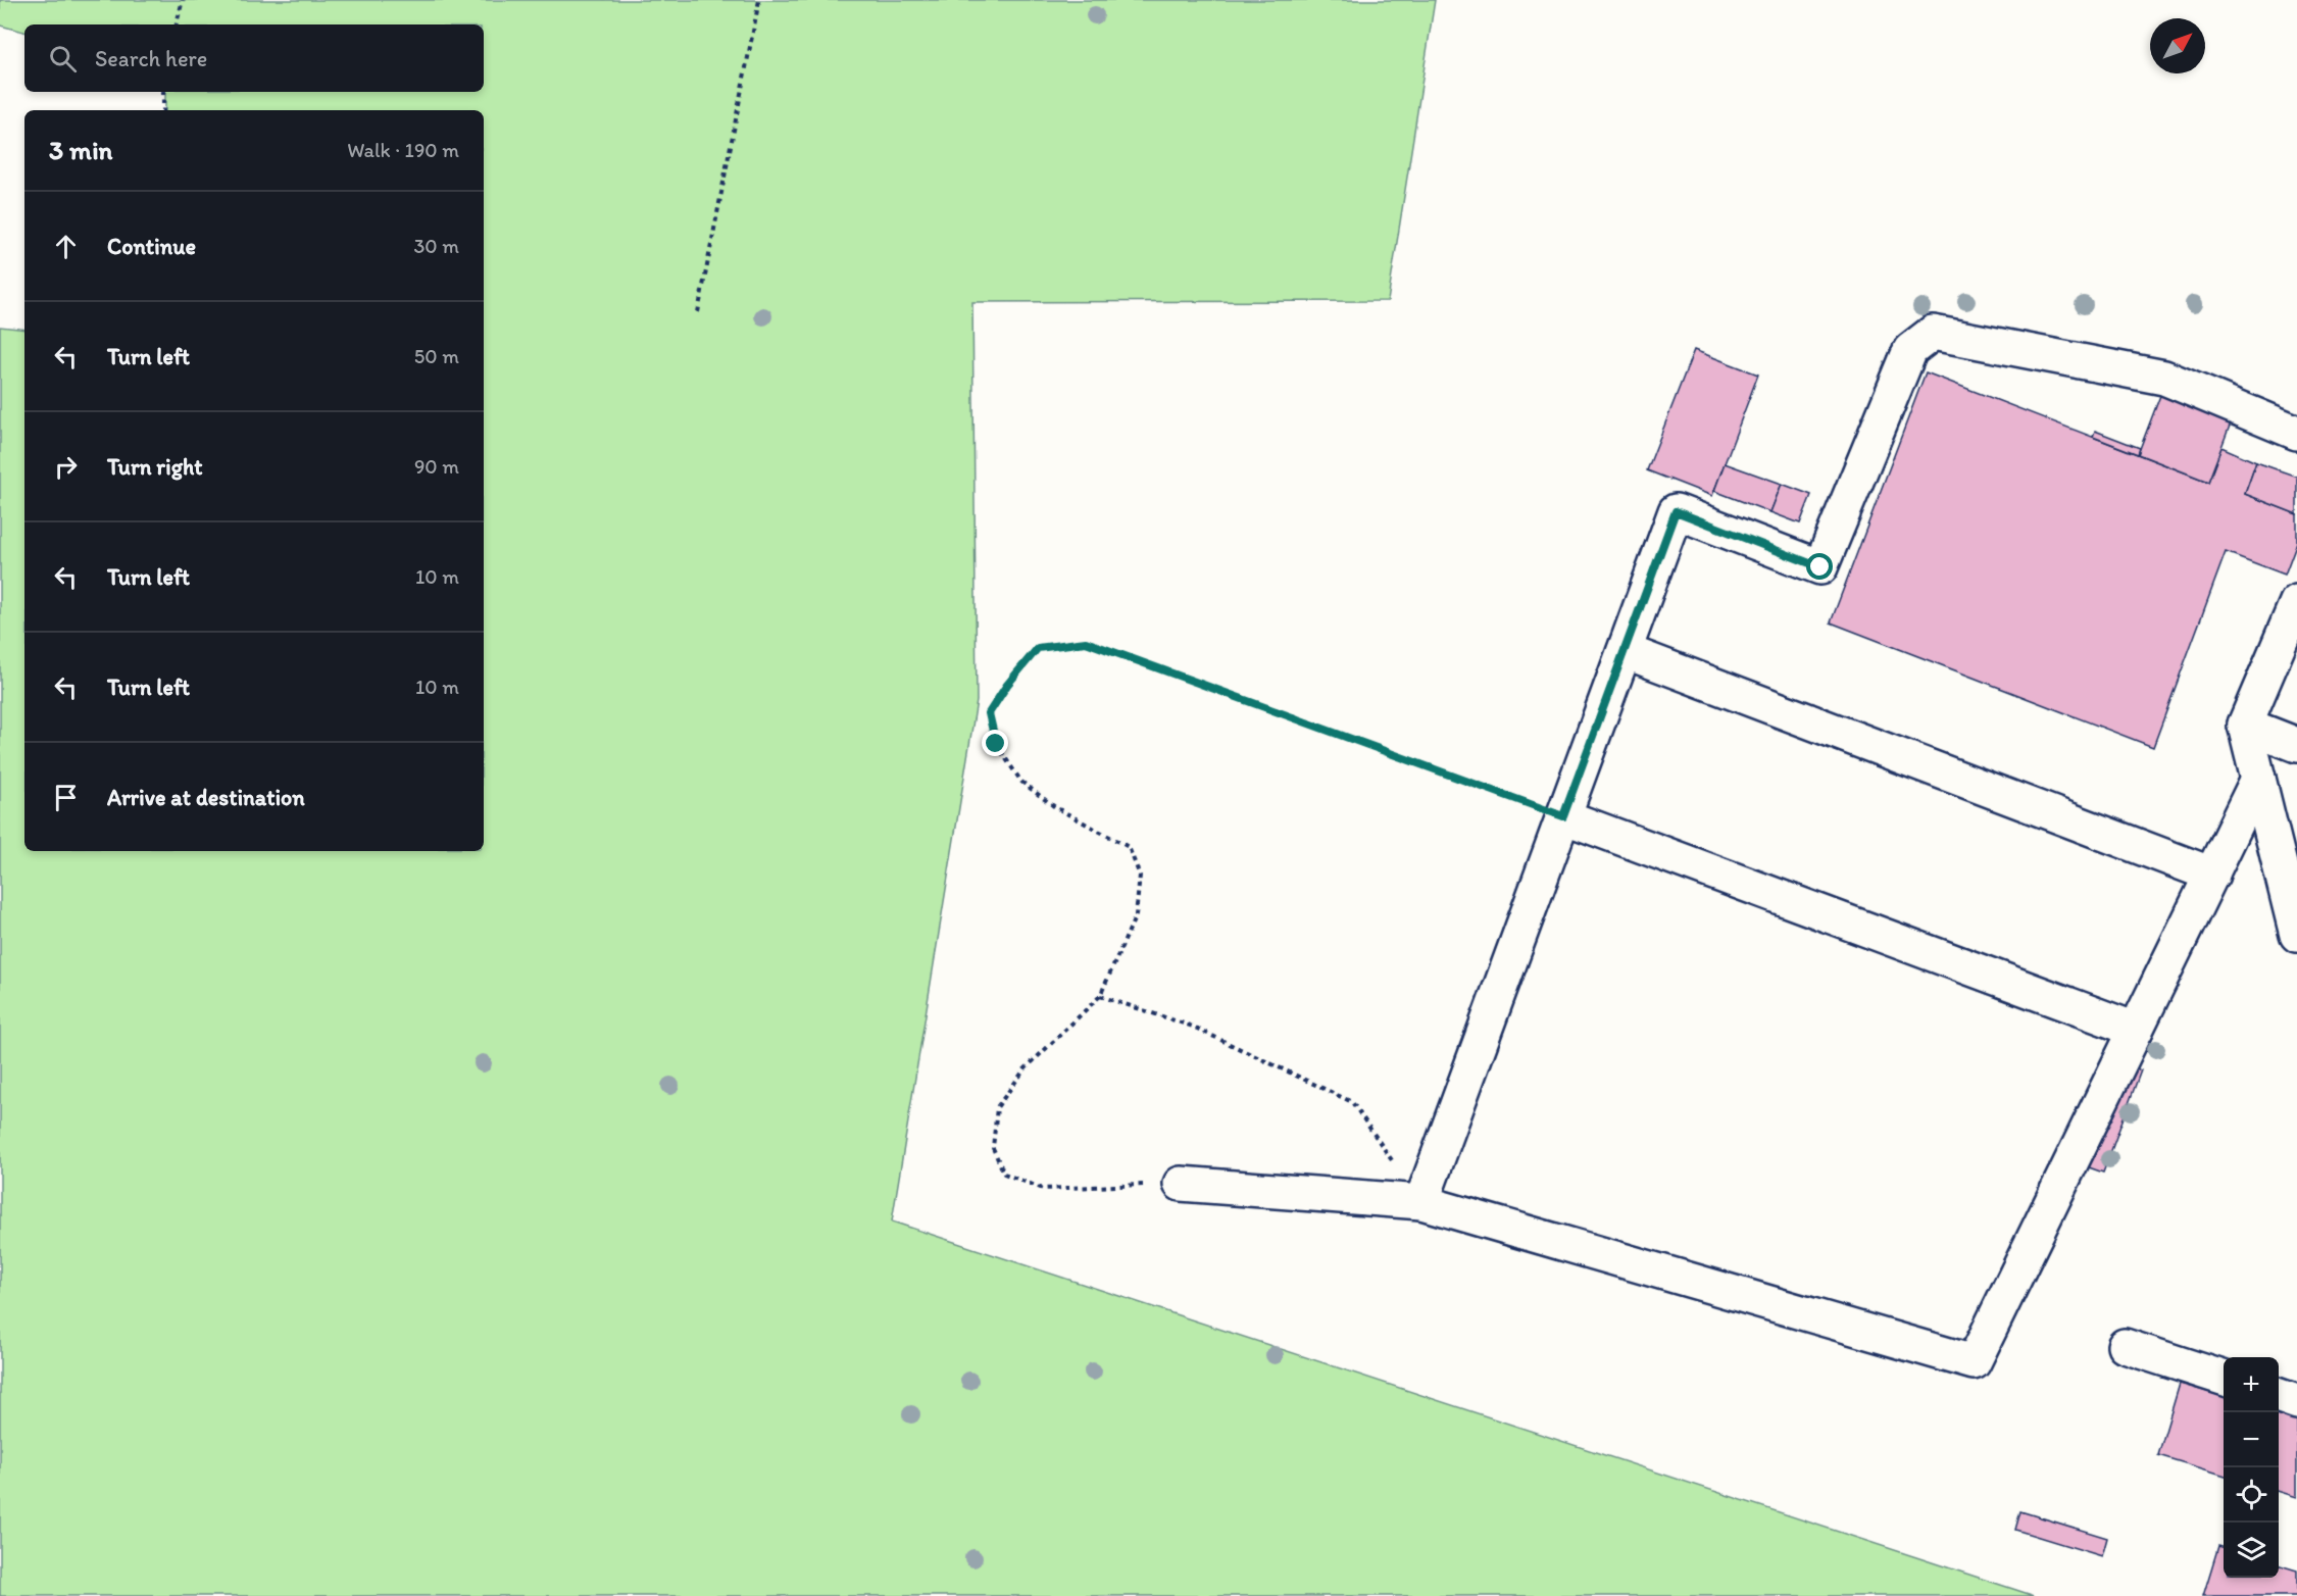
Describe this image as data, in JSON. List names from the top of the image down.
{
  "north": "top right",
  "page": {
    "search": "Search here",
    "heading": ["3 min", "Walk · 190 m"],
    "list": [
      ["Continue", "30 m"],
      ["Turn left", "50 m"],
      ["Turn right", "90 m"],
      ["Turn left", "10 m"],
      ["Turn left", "10 m"],
      "Arrive at destination"
    ],
    "map_buttons": ["+", "−"]
  }
}
